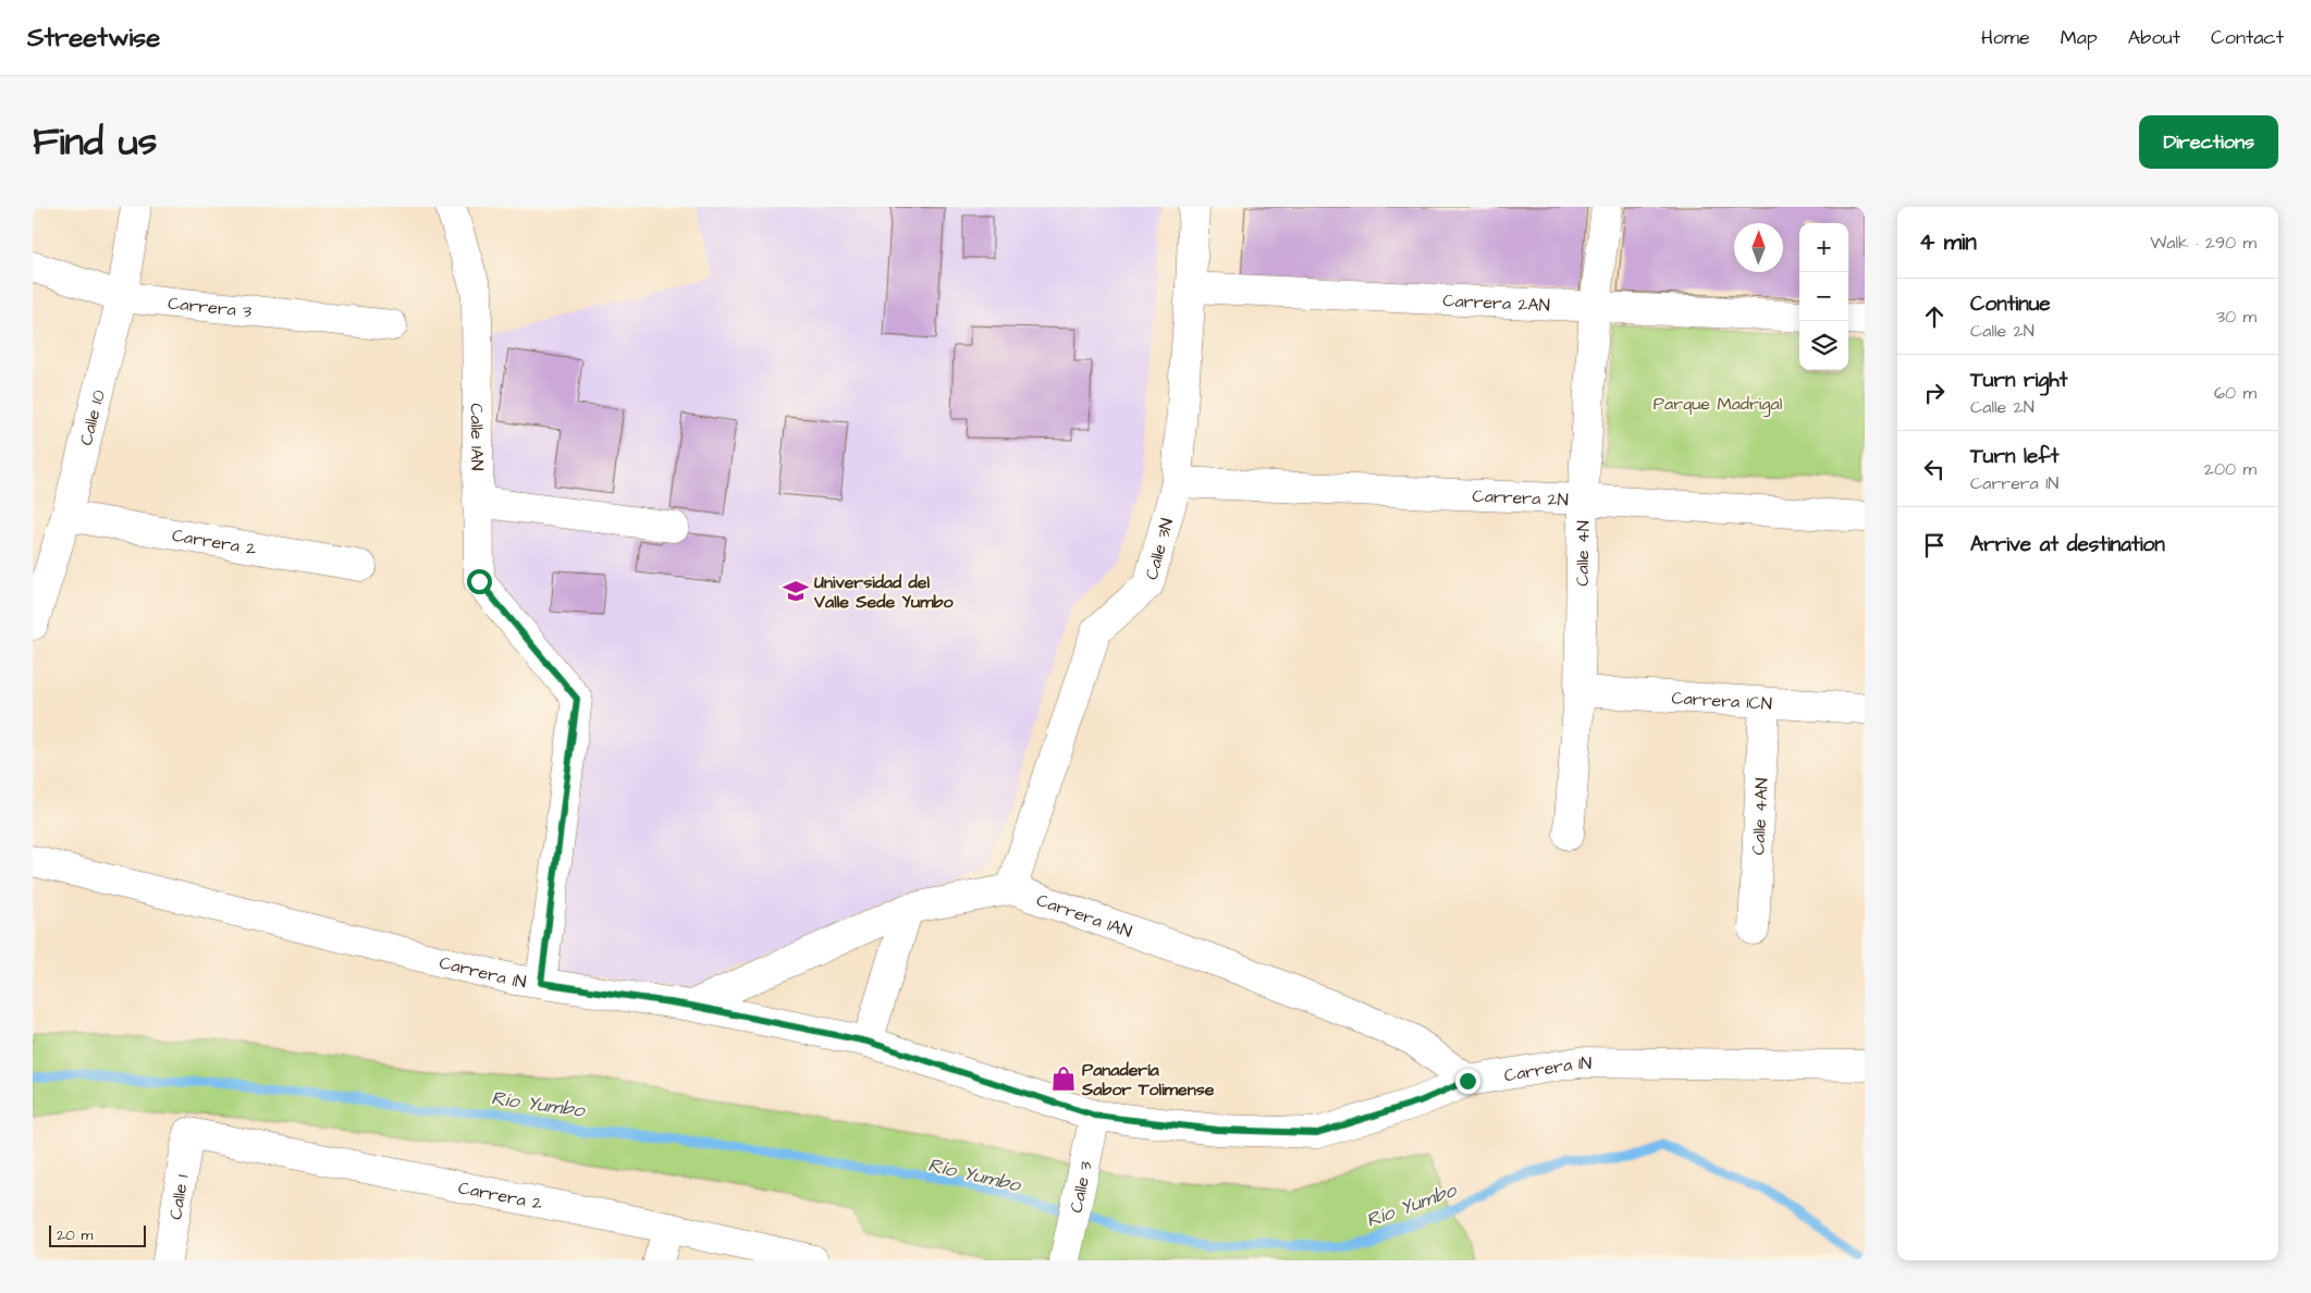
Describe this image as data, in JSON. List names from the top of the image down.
{
  "streets": {
    "street": [
      "Carrera 2AN",
      "Carrera 3",
      "Calle 10",
      "Calle 1AN",
      "Carrera 2N",
      "Carrera 2",
      "Calle 3N",
      "Calle 4N",
      "Carrera 1CN",
      "Calle 4AN",
      "Carrera 1AN",
      "Carrera 1N",
      "Calle 3",
      "Calle 1"
    ]
  },
  "crossings": [
    ["Carrera 2AN", "Calle 3N"],
    ["Carrera 2AN", "Calle 4N"],
    ["Carrera 3", "Calle 10"],
    ["Calle 10", "Carrera 2"],
    ["Calle 1AN", "Carrera 1N"],
    ["Carrera 2N", "Calle 3N"],
    ["Carrera 2N", "Calle 4N"],
    ["Carrera 2", "Calle 1"],
    ["Calle 3N", "Carrera 1AN"],
    ["Calle 4N", "Carrera 1CN"],
    ["Carrera 1CN", "Calle 4AN"],
    ["Carrera 1AN", "Carrera 1N"],
    ["Carrera 1N", "Calle 3"]
  ],
  "water": ["Río Yumbo"],
  "parks": ["Parque Madrigal"],
  "places": {
    "school or university": ["Universidad del Valle Sede Yumbo"],
    "shop": ["Panadería Sabor Tolimense"]
  },
  "scale_bar": "20 m",
  "north": "top",
  "page": {
    "header": "Streetwise",
    "nav": [
      "Home",
      "Map",
      "About",
      "Contact"
    ],
    "title": "Find us",
    "buttons": "Directions",
    "heading": ["4 min", "Walk · 290 m"],
    "map_buttons": ["+", "−"],
    "list": [
      ["Continue", "Calle 2N", "30 m"],
      ["Turn right", "Calle 2N", "60 m"],
      ["Turn left", "Carrera 1N", "200 m"],
      "Arrive at destination"
    ],
    "scale": "20 m"
  }
}
